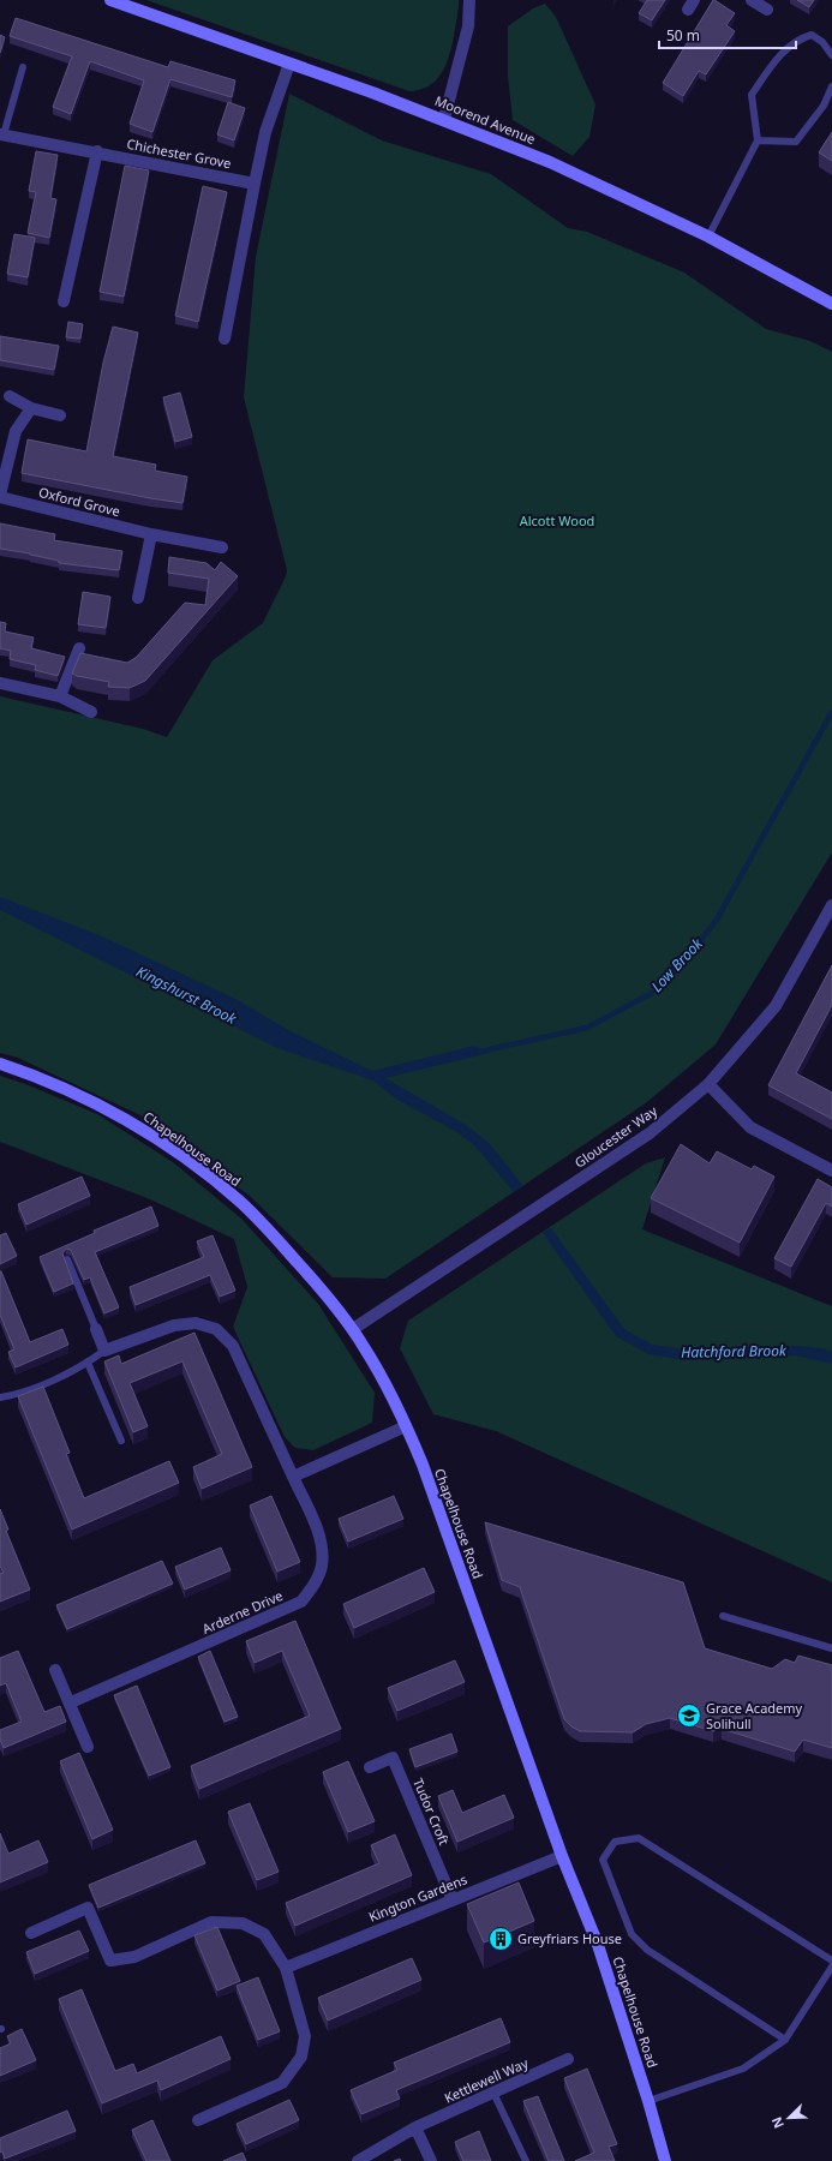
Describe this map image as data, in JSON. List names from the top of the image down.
{
  "streets": {
    "street": [
      "Moorend Avenue",
      "Chichester Grove",
      "Oxford Grove",
      "Gloucester Way",
      "Chapelhouse Road",
      "Arderne Drive",
      "Tudor Croft",
      "Kington Gardens",
      "Kettlewell Way"
    ]
  },
  "crossings": [
    ["Gloucester Way", "Chapelhouse Road"],
    ["Chapelhouse Road", "Kington Gardens"],
    ["Tudor Croft", "Kington Gardens"]
  ],
  "water": ["Low Brook", "Kingshurst Brook", "Hatchford Brook"],
  "parks": ["Alcott Wood"],
  "places": {
    "school or university": ["Grace Academy Solihull"],
    "building": ["Greyfriars House"]
  },
  "scale_bar": "50 m",
  "north": "bottom left"
}
